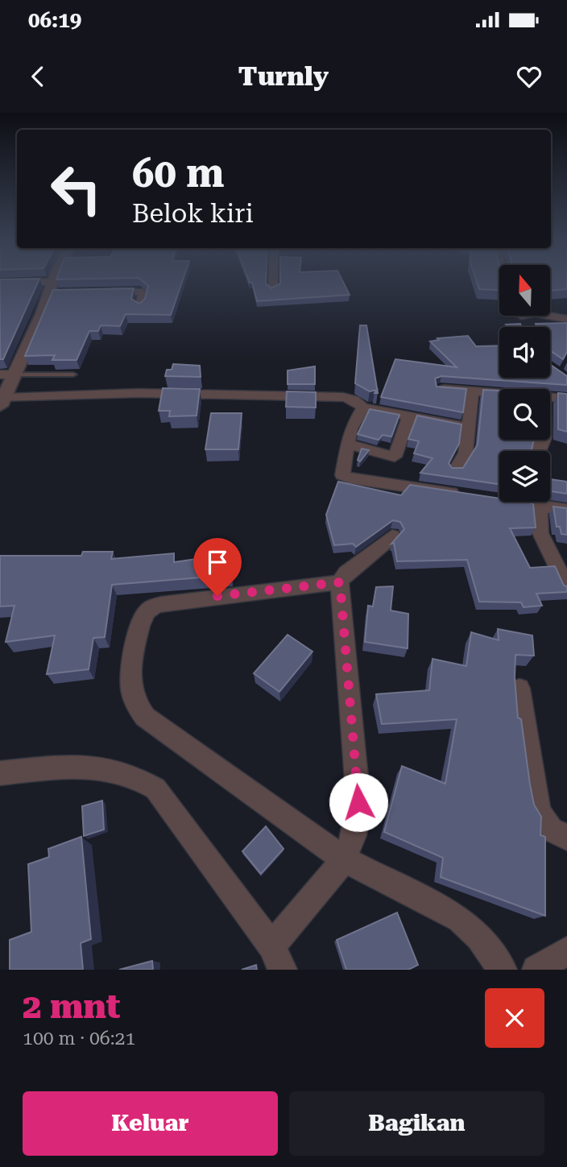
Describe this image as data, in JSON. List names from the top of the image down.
{
  "north": "top",
  "page": {
    "status": "06:19",
    "header": "Turnly",
    "turn": ["60 m", "Belok kiri"],
    "heading": ["2 mnt", "100 m · 06:21"],
    "buttons": ["Keluar", "Bagikan"]
  }
}
